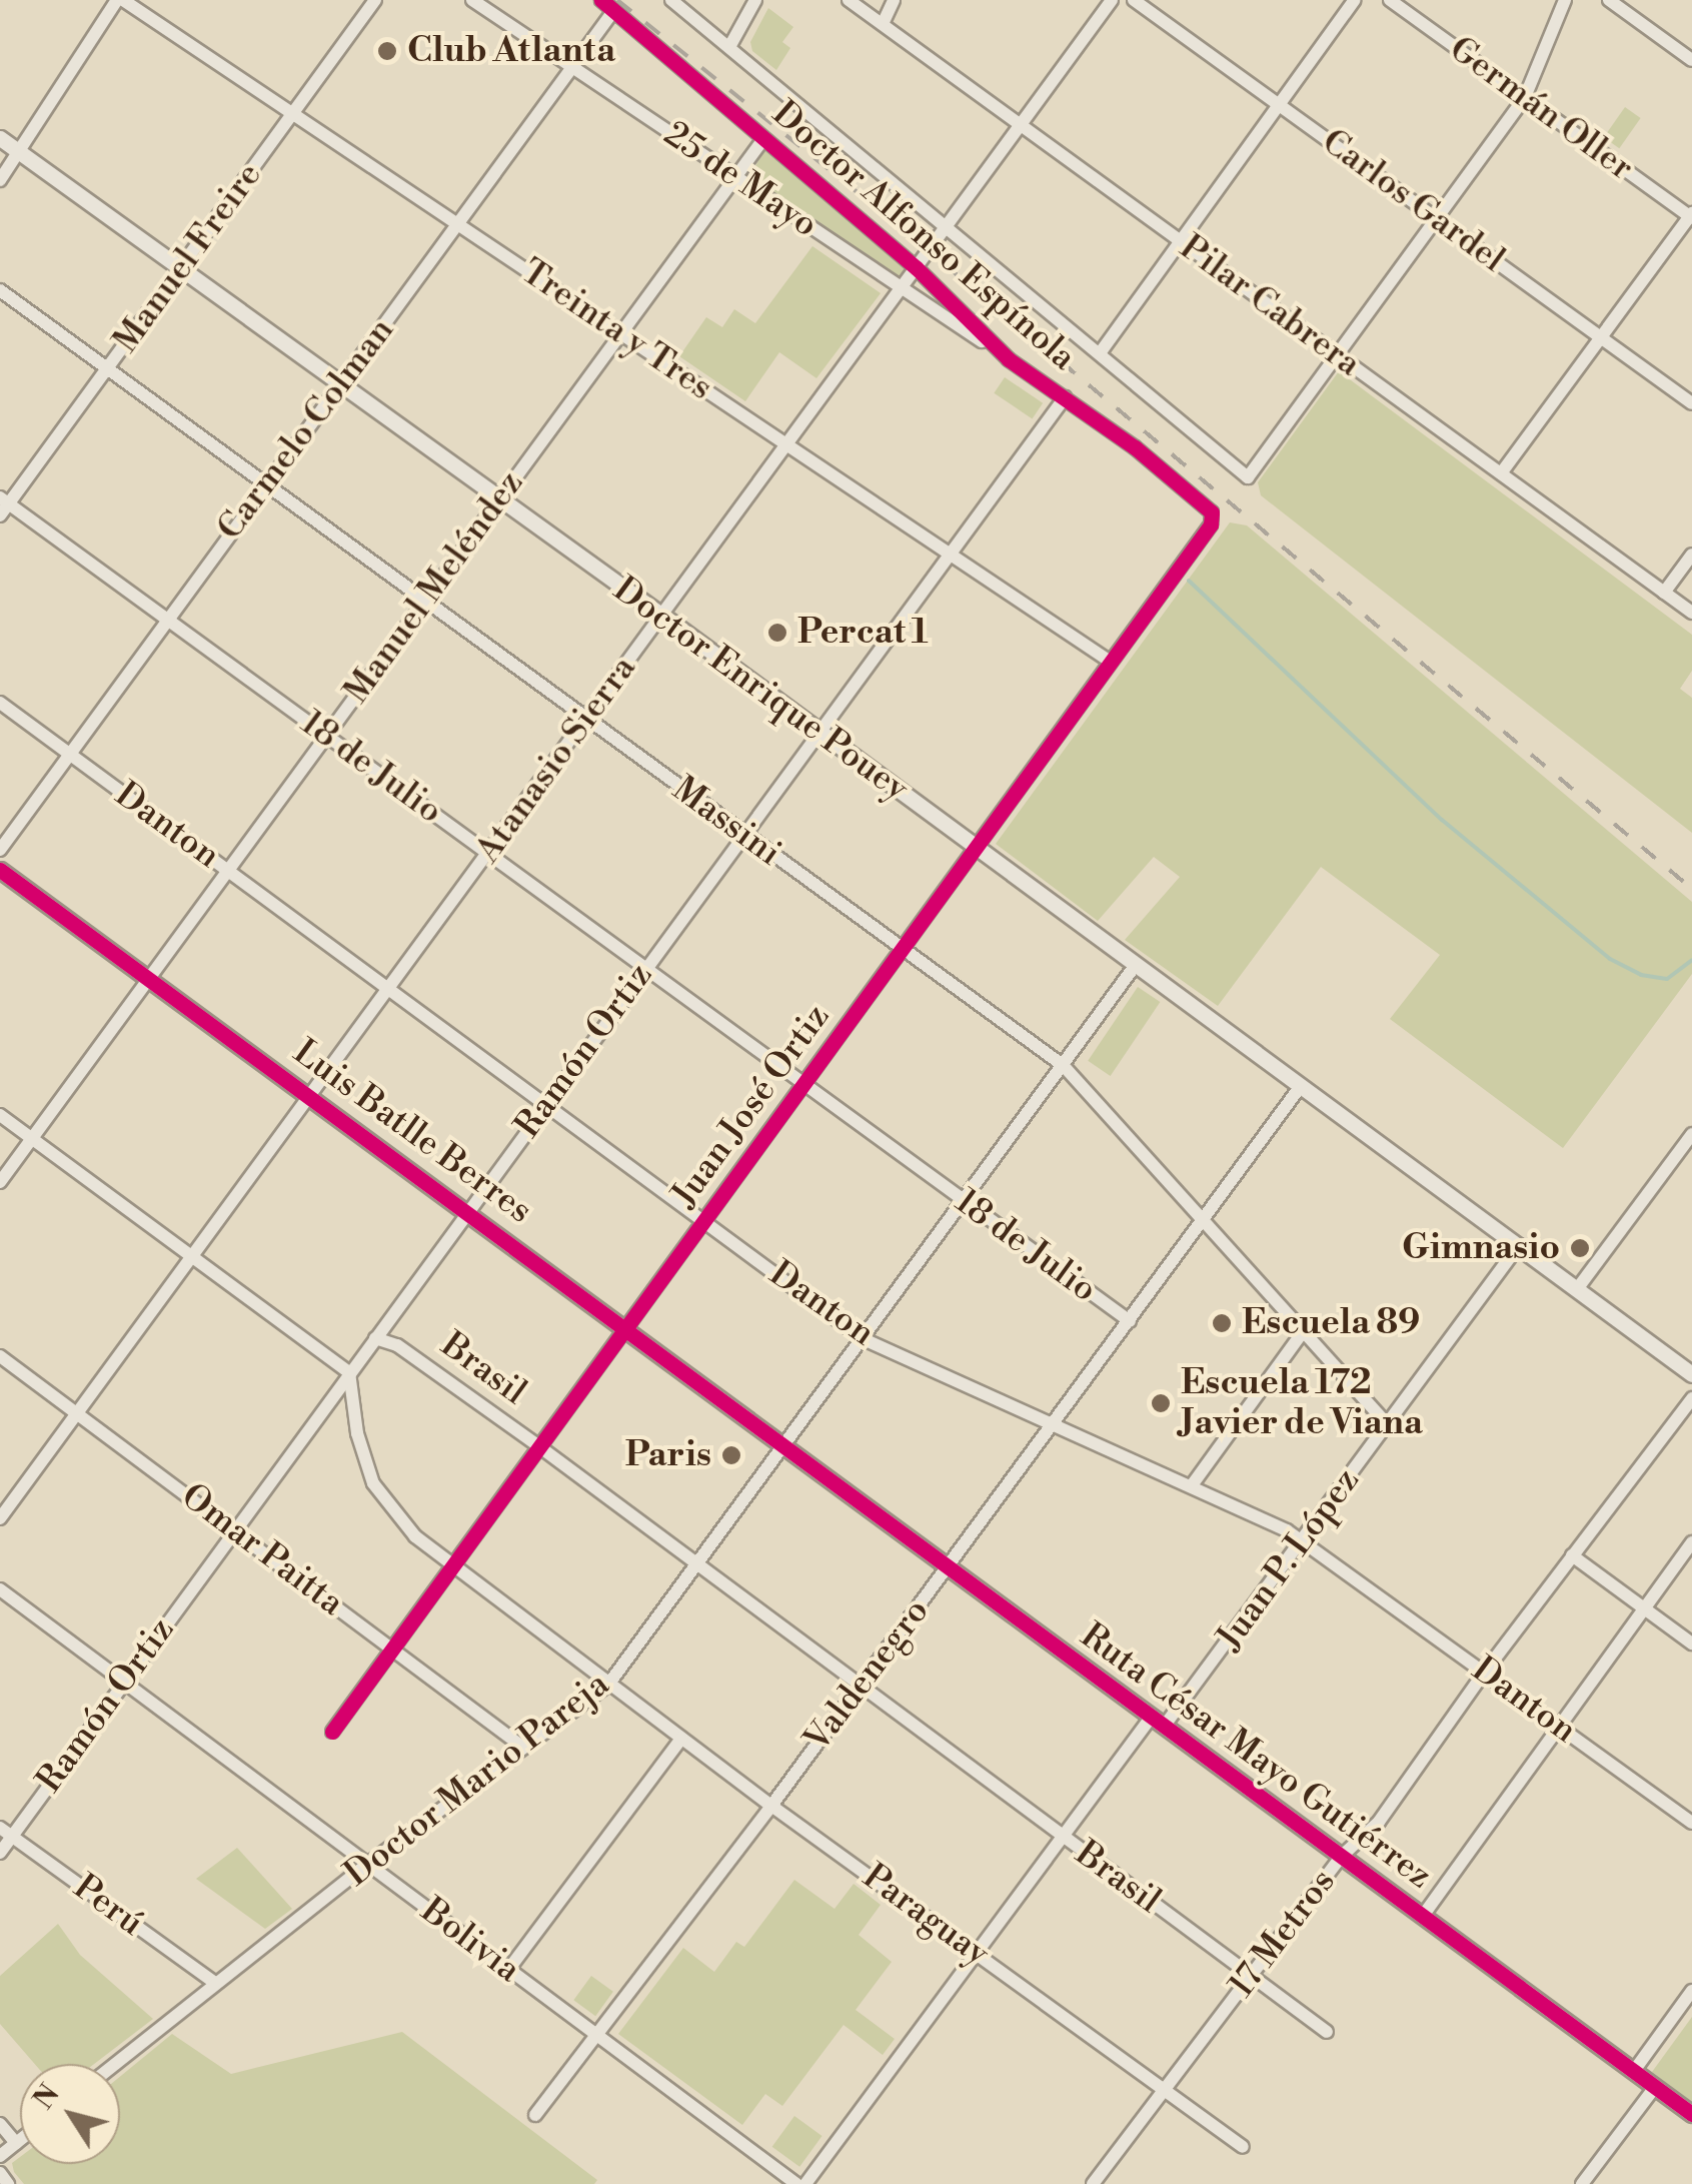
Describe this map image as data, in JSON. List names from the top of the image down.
{
  "streets": {
    "street": [
      "Germán Oller",
      "25 de Mayo",
      "Carlos Gardel",
      "Doctor Alfonso Espínola",
      "Manuel Freire",
      "Pilar Cabrera",
      "Treinta y Tres",
      "Carmelo Colman",
      "Manuel Meléndez",
      "Doctor Enrique Pouey",
      "Atanasio Sierra",
      "18 de Julio",
      "Massini",
      "Danton",
      "Ramón Ortiz",
      "Juan José Ortiz",
      "Luis Batlle Berres",
      "Brasil",
      "Omar Paitta",
      "Juan P. López",
      "Valdenegro",
      "Ruta César Mayo Gutiérrez",
      "Doctor Mario Pareja",
      "Perú",
      "Paraguay",
      "17 Metros",
      "Bolivia"
    ]
  },
  "crossings": [
    ["25 de Mayo", "Doctor Alfonso Espínola"],
    ["25 de Mayo", "Carmelo Colman"],
    ["25 de Mayo", "Manuel Meléndez"],
    ["25 de Mayo", "Atanasio Sierra"],
    ["Doctor Alfonso Espínola", "Carmelo Colman"],
    ["Doctor Alfonso Espínola", "Manuel Meléndez"],
    ["Doctor Alfonso Espínola", "Atanasio Sierra"],
    ["Doctor Alfonso Espínola", "Ramón Ortiz"],
    ["Doctor Alfonso Espínola", "Juan José Ortiz"],
    ["Manuel Freire", "Treinta y Tres"],
    ["Manuel Freire", "Doctor Enrique Pouey"],
    ["Manuel Freire", "18 de Julio"],
    ["Manuel Freire", "Massini"],
    ["Pilar Cabrera", "Atanasio Sierra"],
    ["Treinta y Tres", "Carmelo Colman"],
    ["Treinta y Tres", "Manuel Meléndez"],
    ["Treinta y Tres", "Atanasio Sierra"],
    ["Treinta y Tres", "Ramón Ortiz"],
    ["Treinta y Tres", "Juan José Ortiz"],
    ["Carmelo Colman", "Doctor Enrique Pouey"],
    ["Carmelo Colman", "18 de Julio"],
    ["Carmelo Colman", "Massini"],
    ["Carmelo Colman", "Danton"],
    ["Manuel Meléndez", "Doctor Enrique Pouey"],
    ["Manuel Meléndez", "18 de Julio"],
    ["Manuel Meléndez", "Massini"],
    ["Manuel Meléndez", "Danton"],
    ["Manuel Meléndez", "Luis Batlle Berres"],
    ["Doctor Enrique Pouey", "Atanasio Sierra"],
    ["Doctor Enrique Pouey", "Ramón Ortiz"],
    ["Doctor Enrique Pouey", "Juan José Ortiz"],
    ["Doctor Enrique Pouey", "Juan P. López"],
    ["Doctor Enrique Pouey", "Valdenegro"],
    ["Doctor Enrique Pouey", "Doctor Mario Pareja"],
    ["Atanasio Sierra", "18 de Julio"],
    ["Atanasio Sierra", "Massini"],
    ["Atanasio Sierra", "Danton"],
    ["Atanasio Sierra", "Luis Batlle Berres"],
    ["Atanasio Sierra", "Omar Paitta"],
    ["18 de Julio", "Ramón Ortiz"],
    ["18 de Julio", "Juan José Ortiz"],
    ["18 de Julio", "Valdenegro"],
    ["18 de Julio", "Doctor Mario Pareja"],
    ["Massini", "Ramón Ortiz"],
    ["Massini", "Juan José Ortiz"],
    ["Massini", "Juan P. López"],
    ["Massini", "Valdenegro"],
    ["Massini", "Doctor Mario Pareja"],
    ["Danton", "Ramón Ortiz"],
    ["Danton", "Juan José Ortiz"],
    ["Danton", "Juan P. López"],
    ["Danton", "Valdenegro"],
    ["Danton", "Doctor Mario Pareja"],
    ["Danton", "17 Metros"],
    ["Ramón Ortiz", "Luis Batlle Berres"],
    ["Ramón Ortiz", "Brasil"],
    ["Ramón Ortiz", "Omar Paitta"],
    ["Ramón Ortiz", "Perú"],
    ["Ramón Ortiz", "Paraguay"],
    ["Ramón Ortiz", "Bolivia"],
    ["Juan José Ortiz", "Luis Batlle Berres"],
    ["Juan José Ortiz", "Brasil"],
    ["Juan José Ortiz", "Omar Paitta"],
    ["Juan José Ortiz", "Paraguay"],
    ["Luis Batlle Berres", "Ruta César Mayo Gutiérrez"],
    ["Luis Batlle Berres", "Doctor Mario Pareja"],
    ["Brasil", "Juan P. López"],
    ["Brasil", "Valdenegro"],
    ["Brasil", "Doctor Mario Pareja"],
    ["Brasil", "17 Metros"],
    ["Omar Paitta", "Doctor Mario Pareja"],
    ["Juan P. López", "Ruta César Mayo Gutiérrez"],
    ["Juan P. López", "Paraguay"],
    ["Valdenegro", "Ruta César Mayo Gutiérrez"],
    ["Valdenegro", "Paraguay"],
    ["Valdenegro", "Bolivia"],
    ["Ruta César Mayo Gutiérrez", "Doctor Mario Pareja"],
    ["Ruta César Mayo Gutiérrez", "17 Metros"],
    ["Doctor Mario Pareja", "Perú"],
    ["Doctor Mario Pareja", "Paraguay"],
    ["Doctor Mario Pareja", "Bolivia"],
    ["Paraguay", "17 Metros"]
  ],
  "places": [
    "Club Atlanta",
    "Percat 1",
    "Gimnasio",
    "Escuela 89",
    "Escuela 172 Javier de Viana",
    "Paris"
  ],
  "north": "top left"
}
